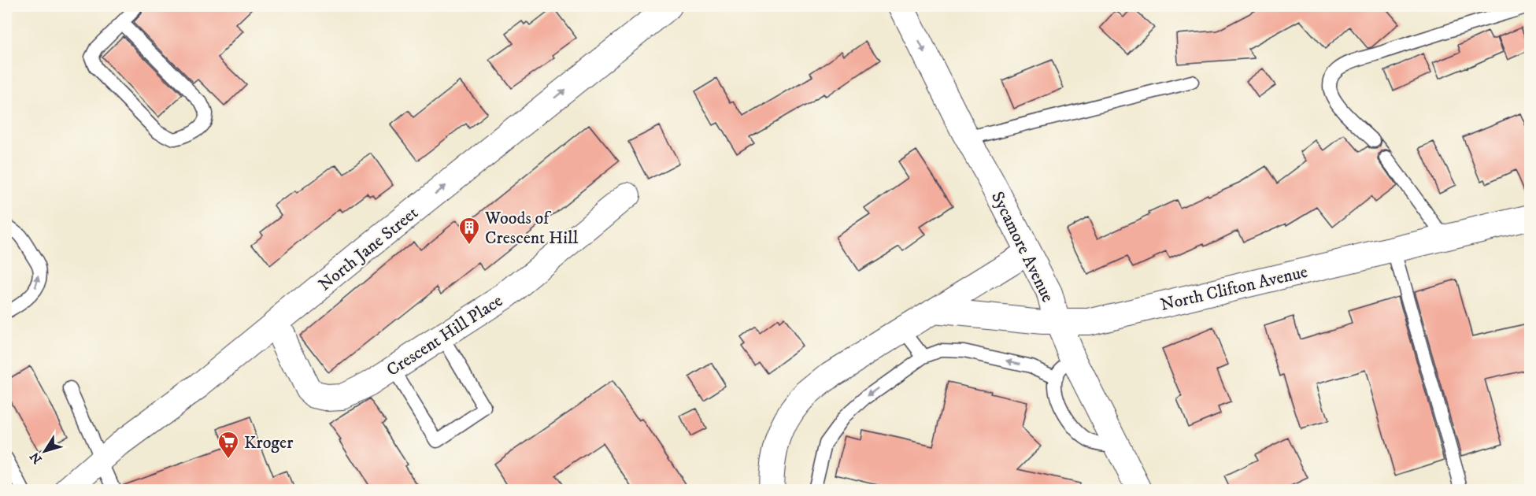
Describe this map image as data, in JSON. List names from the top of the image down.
{
  "streets": {
    "street": [
      "Sycamore Avenue",
      "North Jane Street",
      "North Clifton Avenue",
      "Crescent Hill Place"
    ]
  },
  "crossings": [
    ["Sycamore Avenue", "North Clifton Avenue"],
    ["North Jane Street", "Crescent Hill Place"]
  ],
  "one_way": ["North Jane Street"],
  "places": {
    "building": ["Woods of Crescent Hill"],
    "supermarket": ["Kroger"]
  },
  "north": "bottom left"
}
